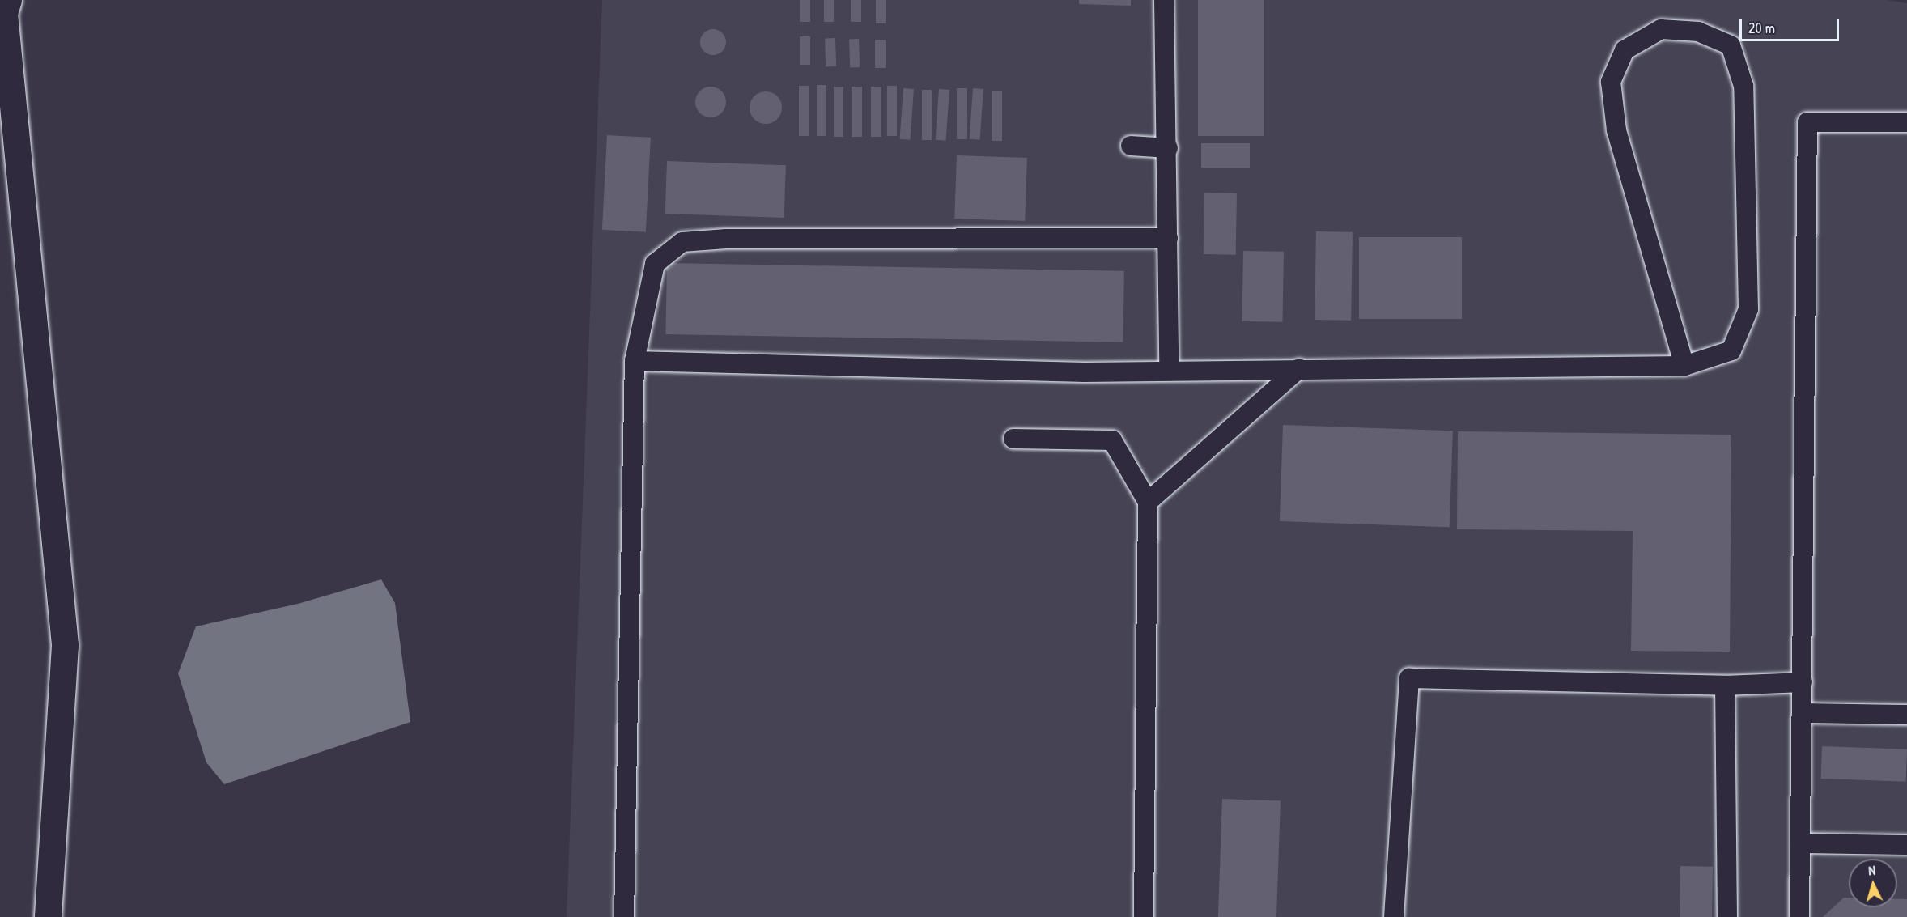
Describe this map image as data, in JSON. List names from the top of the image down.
{
  "scale_bar": "20 m",
  "north": "top"
}
